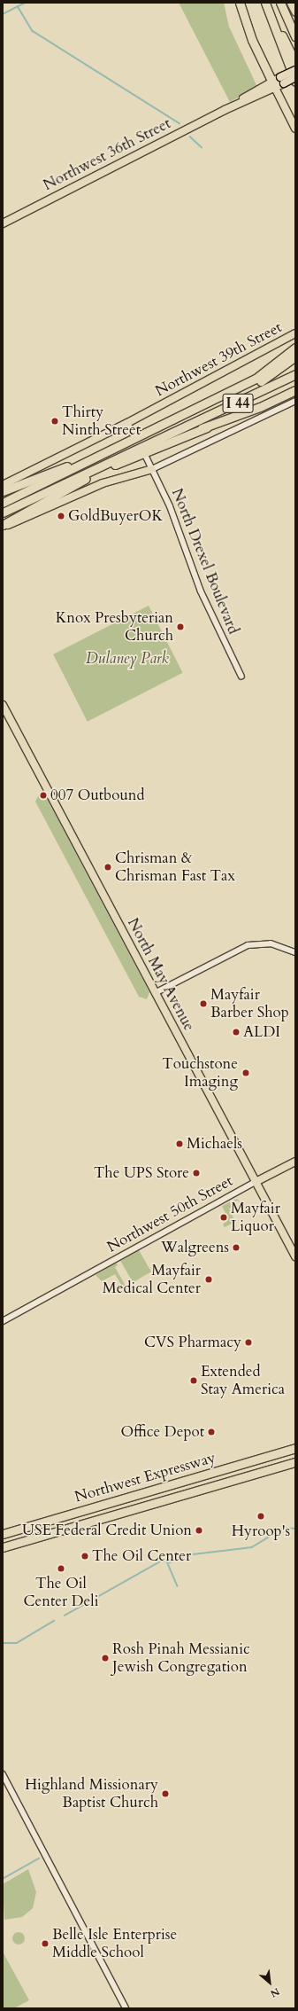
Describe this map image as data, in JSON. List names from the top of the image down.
{
  "streets": {
    "highway": ["I 44", "Northwest Expressway"],
    "main road": [
      "Northwest 36th Street",
      "Northwest 39th Street",
      "North May Avenue",
      "Northwest 50th Street"
    ],
    "street": ["North Drexel Boulevard"]
  },
  "crossings": [
    ["North May Avenue", "Northwest 50th Street"]
  ],
  "parks": ["Dulaney Park"],
  "places": [
    "Thirty Ninth Street",
    "GoldBuyerOK",
    "Knox Presbyterian Church",
    "007 Outbound",
    "Chrisman & Chrisman Fast Tax",
    "Mayfair Barber Shop",
    "ALDI",
    "Touchstone Imaging",
    "Michaels",
    "The UPS Store",
    "Mayfair Liquor",
    "Walgreens",
    "Mayfair Medical Center",
    "CVS Pharmacy",
    "Extended Stay America",
    "Office Depot",
    "Hyroop's",
    "USE Federal Credit Union",
    "The Oil Center",
    "The Oil Center Deli",
    "Rosh Pinah Messianic Jewish Congregation",
    "Highland Missionary Baptist Church",
    "Belle Isle Enterprise Middle School"
  ],
  "north": "bottom right"
}
